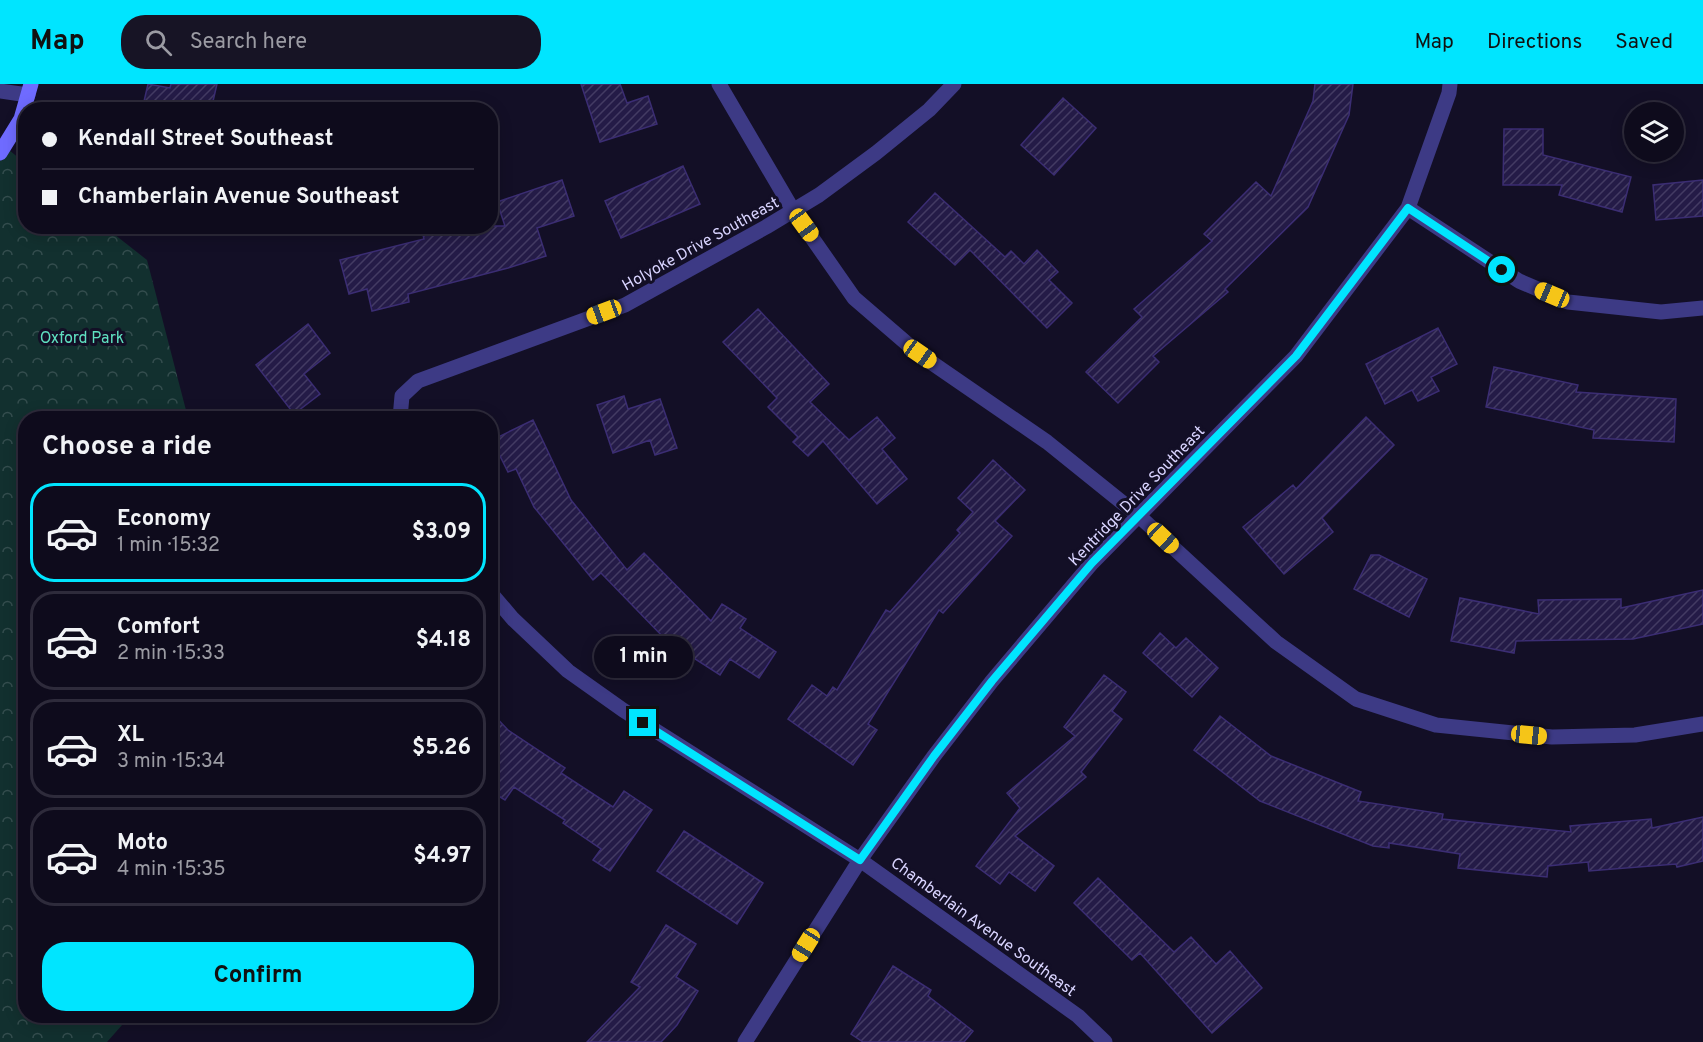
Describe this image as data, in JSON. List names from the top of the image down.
{
  "streets": {
    "street": ["Holyoke Drive Southeast", "Kentridge Drive Southeast", "Chamberlain Avenue Southeast"]
  },
  "crossings": [
    ["Kentridge Drive Southeast", "Chamberlain Avenue Southeast"]
  ],
  "parks": ["Oxford Park"],
  "page": {
    "header": "Map",
    "search": "Search here",
    "nav": ["Map", "Directions", "Saved"],
    "banner": ["Kendall Street Southeast", "Chamberlain Avenue Southeast"],
    "heading": "Choose a ride",
    "list": [
      {
        "name": "Economy",
        "note": "1 min · 15:32",
        "value": "$3.09"
      },
      {
        "name": "Comfort",
        "note": "2 min · 15:33",
        "value": "$4.18"
      },
      {
        "name": "XL",
        "note": "3 min · 15:34",
        "value": "$5.26"
      },
      {
        "name": "Moto",
        "note": "4 min · 15:35",
        "value": "$4.97"
      }
    ],
    "bubble": "1 min",
    "buttons": "Confirm"
  }
}
